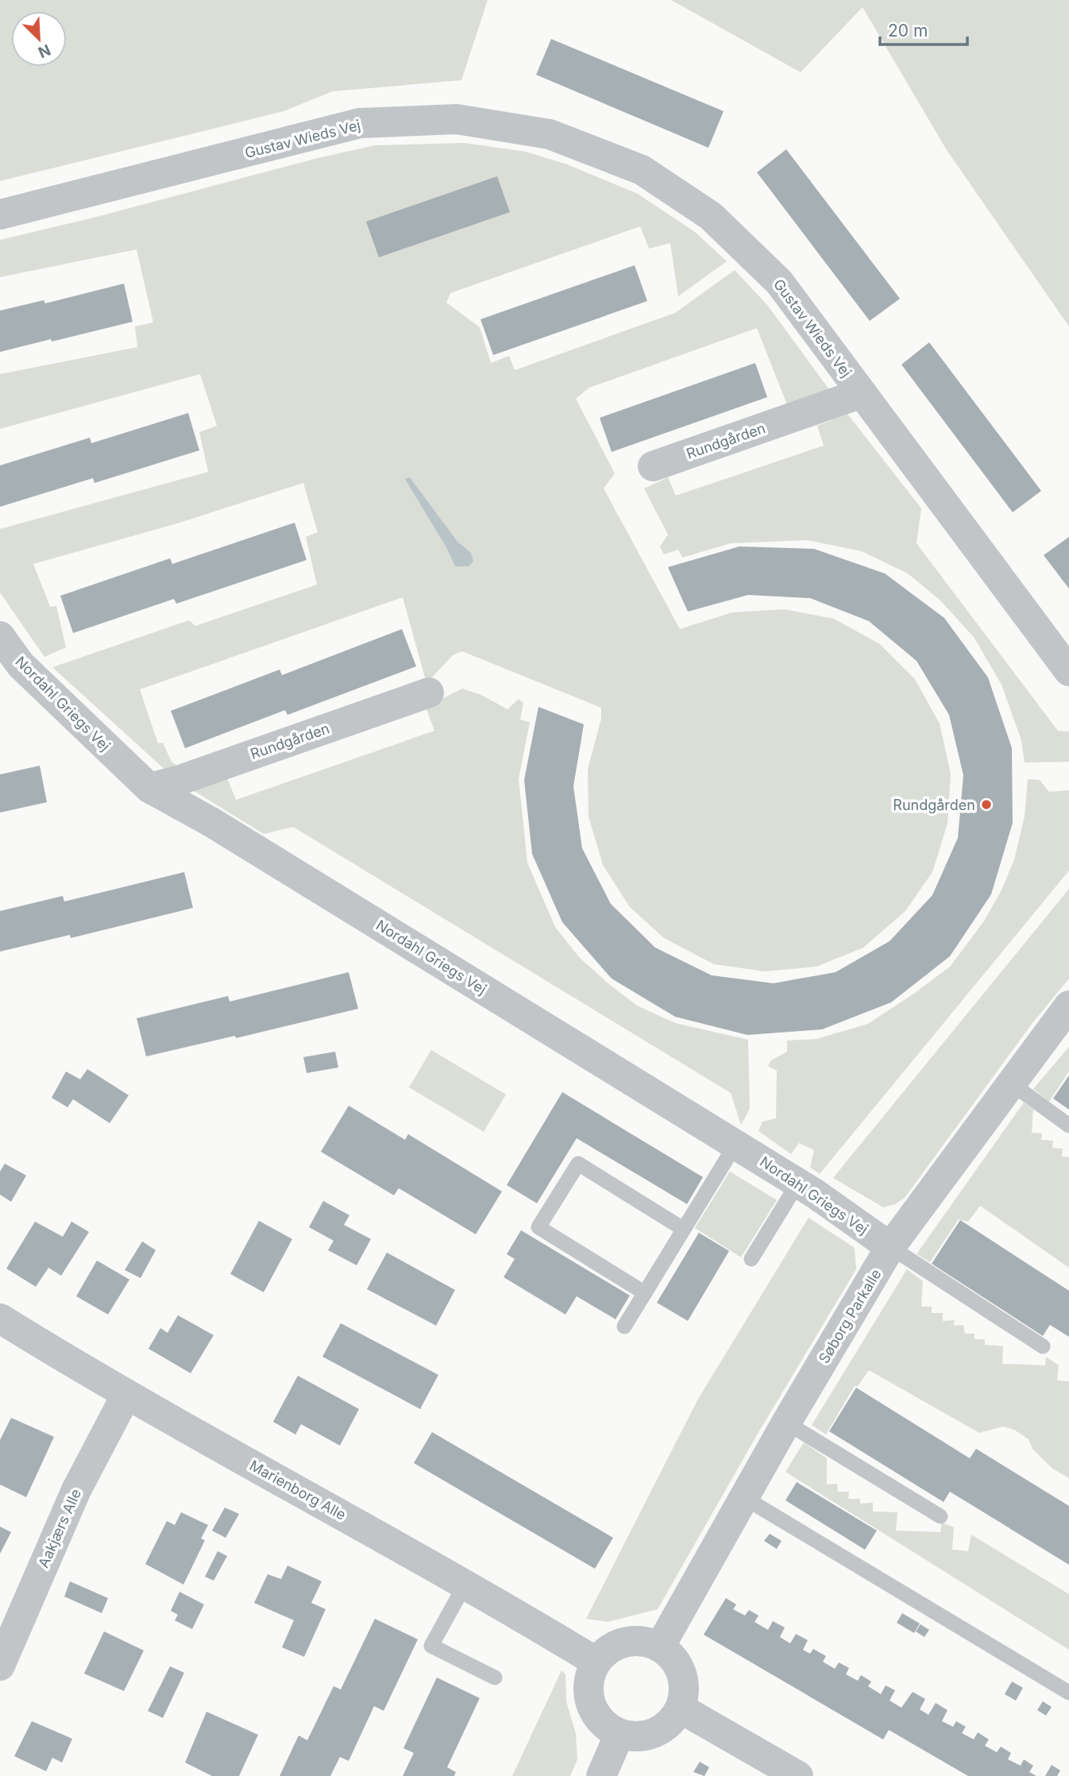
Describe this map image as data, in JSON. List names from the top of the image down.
{
  "streets": {
    "street": [
      "Gustav Wieds Vej",
      "Rundgården",
      "Nordahl Griegs Vej",
      "Søborg Parkalle",
      "Marienborg Alle",
      "Aakjærs Alle"
    ]
  },
  "crossings": [
    ["Gustav Wieds Vej", "Rundgården"],
    ["Rundgården", "Nordahl Griegs Vej"],
    ["Nordahl Griegs Vej", "Søborg Parkalle"],
    ["Søborg Parkalle", "Marienborg Alle"],
    ["Marienborg Alle", "Aakjærs Alle"]
  ],
  "places": ["Rundgården"],
  "scale_bar": "20 m",
  "north": "bottom right"
}
